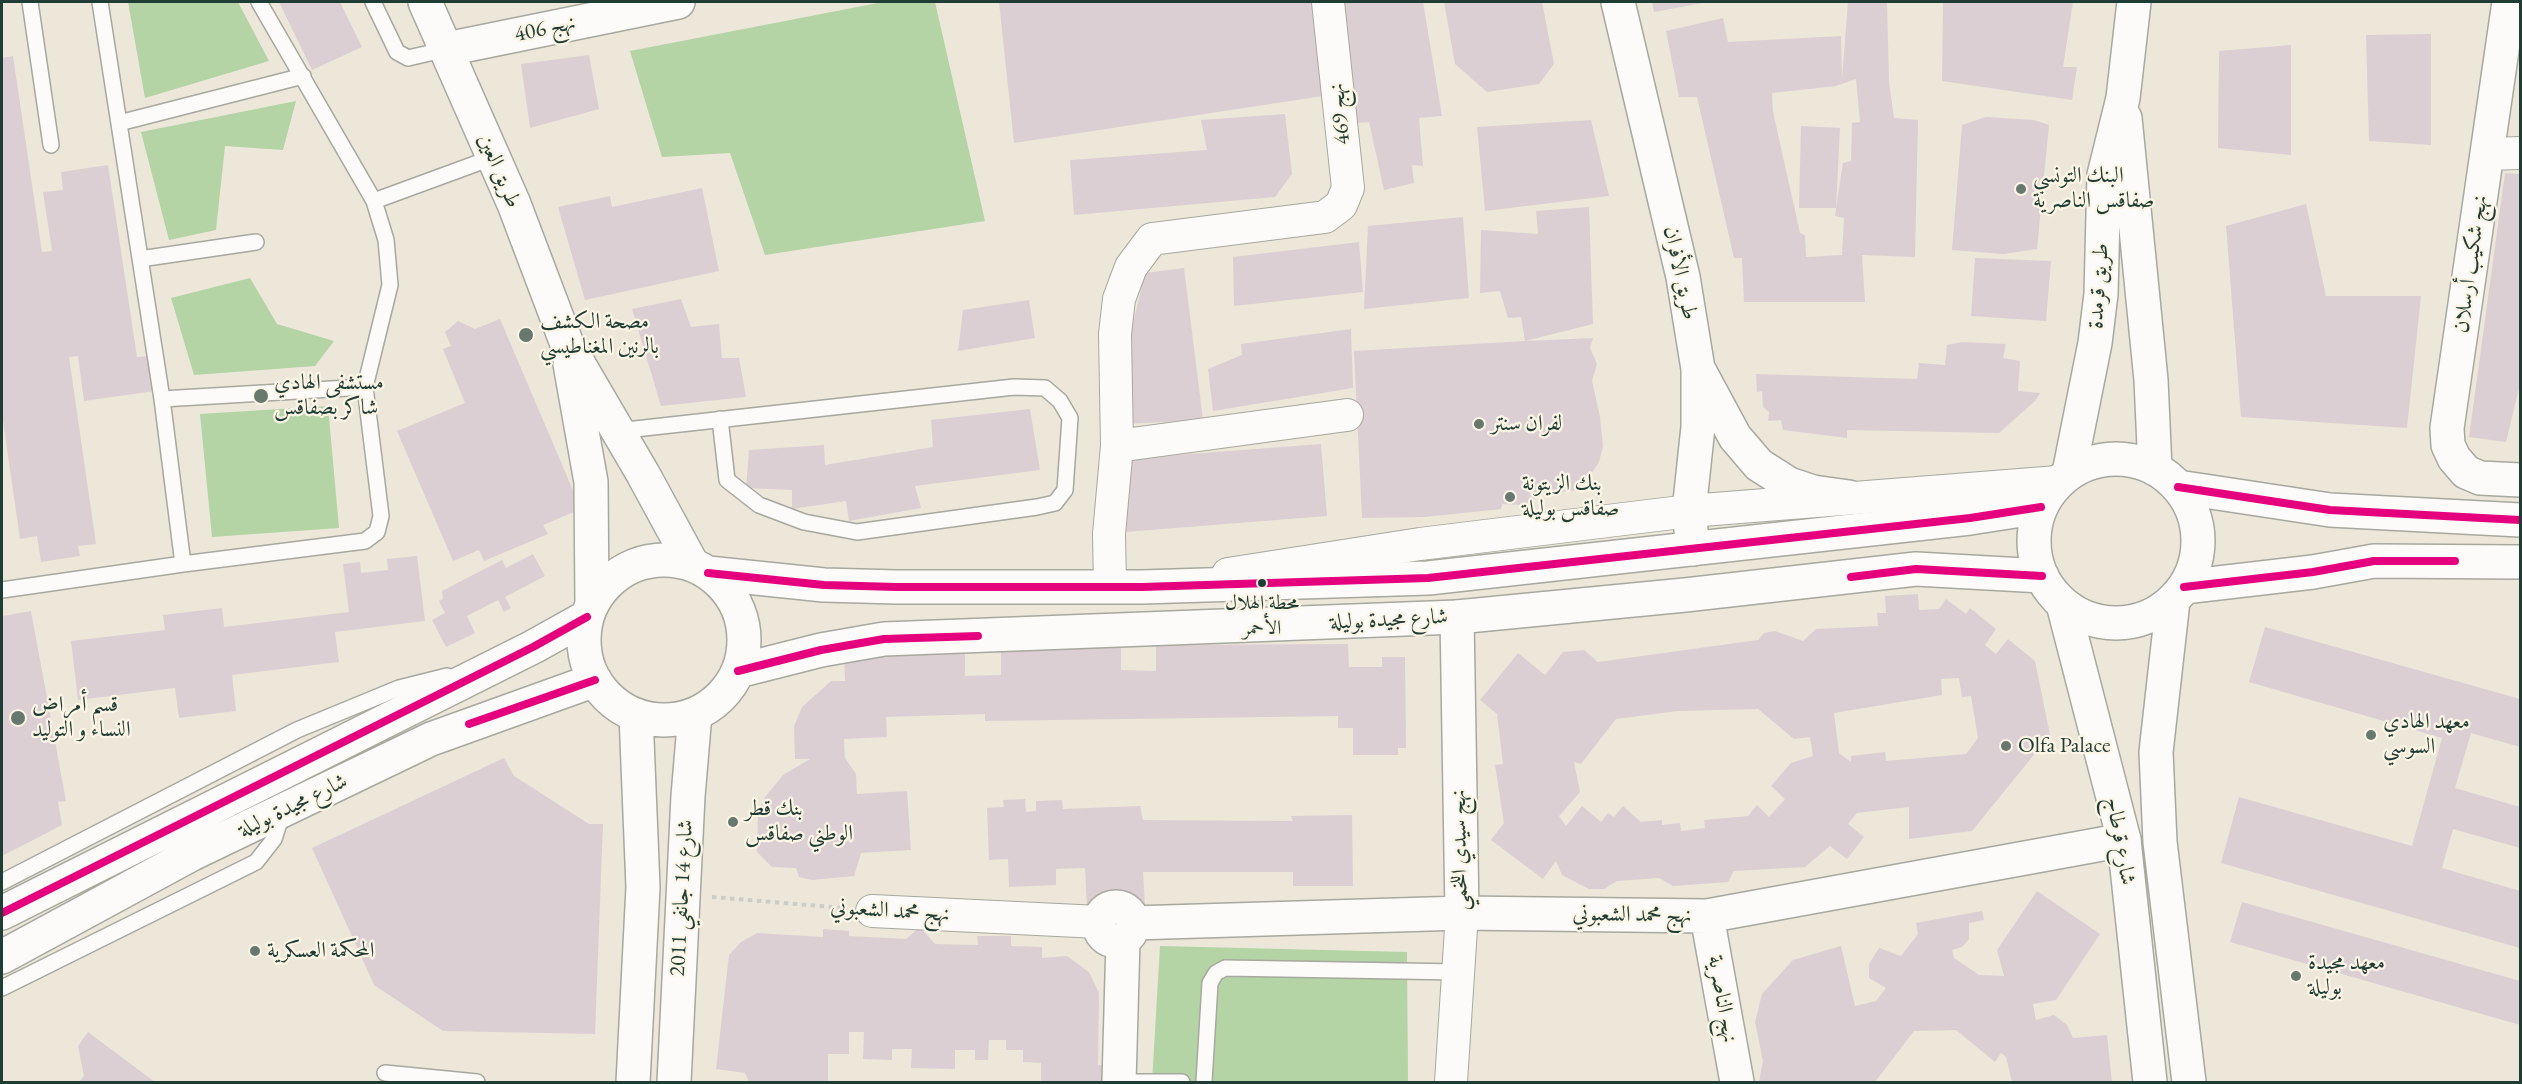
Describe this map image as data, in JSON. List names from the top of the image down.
{
  "streets": {
    "main road": [
      "نهج 406",
      "طريق العين",
      "نهج شكيب أرسلان",
      "طريق الأفران",
      "طريق قرمدة",
      "شارع مجيدة بوليلة",
      "شارع قرطاج",
      "نهج سيدي اللخمي",
      "شارع 14 جانفي 2011",
      "نهج محمد الشعبوني",
      "نهج الناصرية"
    ],
    "street": ["نهج 469"]
  },
  "crossings": [
    ["نهج 406", "طريق العين"],
    ["طريق العين", "شارع مجيدة بوليلة"],
    ["طريق العين", "شارع 14 جانفي 2011"],
    ["طريق الأفران", "شارع مجيدة بوليلة"],
    ["طريق قرمدة", "شارع مجيدة بوليلة"],
    ["طريق قرمدة", "شارع قرطاج"],
    ["شارع مجيدة بوليلة", "شارع قرطاج"],
    ["شارع مجيدة بوليلة", "نهج سيدي اللخمي"],
    ["شارع مجيدة بوليلة", "شارع 14 جانفي 2011"],
    ["شارع قرطاج", "نهج محمد الشعبوني"],
    ["نهج سيدي اللخمي", "نهج محمد الشعبوني"],
    ["شارع 14 جانفي 2011", "نهج محمد الشعبوني"],
    ["نهج محمد الشعبوني", "نهج الناصرية"]
  ],
  "places": [
    "البنك التونسي صفاقس الناصرية",
    "مصحة الكشف بالرنين المغناطيسي",
    "مستشفى الهادي شاكر بصفاقس",
    "لفران سنتر",
    "بنك الزيتونة صفاقس بوليلة",
    "محطة الهلال الأحمر",
    "قسم أمراض النساء و التوليد",
    "معهد الهادي السوسي",
    "Olfa Palace",
    "بنك قطر الوطني صفاقس",
    "المحكمة العسكرية",
    "معهد مجيدة بوليلة"
  ]
}
